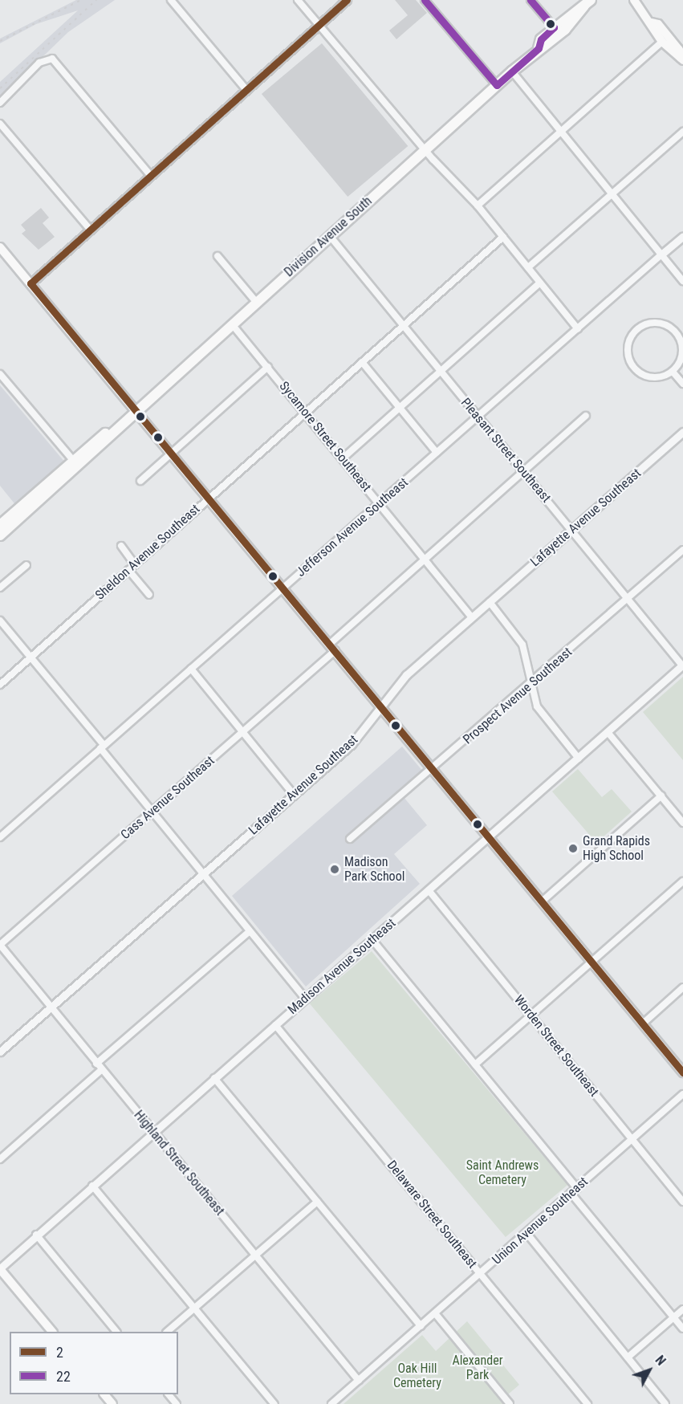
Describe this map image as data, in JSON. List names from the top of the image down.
{
  "streets": {
    "main road": ["Division Avenue South"],
    "street": [
      "Sycamore Street Southeast",
      "Pleasant Street Southeast",
      "Lafayette Avenue Southeast",
      "Jefferson Avenue Southeast",
      "Sheldon Avenue Southeast",
      "Prospect Avenue Southeast",
      "Cass Avenue Southeast",
      "Madison Avenue Southeast",
      "Worden Street Southeast",
      "Highland Street Southeast",
      "Delaware Street Southeast",
      "Union Avenue Southeast"
    ]
  },
  "crossings": [
    ["Division Avenue South", "Sycamore Street Southeast"],
    ["Division Avenue South", "Pleasant Street Southeast"],
    ["Sycamore Street Southeast", "Lafayette Avenue Southeast"],
    ["Sycamore Street Southeast", "Jefferson Avenue Southeast"],
    ["Sycamore Street Southeast", "Sheldon Avenue Southeast"],
    ["Sycamore Street Southeast", "Cass Avenue Southeast"],
    ["Pleasant Street Southeast", "Lafayette Avenue Southeast"],
    ["Pleasant Street Southeast", "Jefferson Avenue Southeast"],
    ["Pleasant Street Southeast", "Sheldon Avenue Southeast"],
    ["Pleasant Street Southeast", "Prospect Avenue Southeast"],
    ["Pleasant Street Southeast", "Cass Avenue Southeast"],
    ["Pleasant Street Southeast", "Madison Avenue Southeast"],
    ["Lafayette Avenue Southeast", "Highland Street Southeast"],
    ["Cass Avenue Southeast", "Highland Street Southeast"],
    ["Madison Avenue Southeast", "Worden Street Southeast"],
    ["Madison Avenue Southeast", "Highland Street Southeast"],
    ["Madison Avenue Southeast", "Delaware Street Southeast"],
    ["Worden Street Southeast", "Union Avenue Southeast"],
    ["Highland Street Southeast", "Union Avenue Southeast"],
    ["Delaware Street Southeast", "Union Avenue Southeast"]
  ],
  "parks": ["Saint Andrews Cemetery", "Alexander Park", "Oak Hill Cemetery"],
  "places": ["Grand Rapids High School", "Madison Park School"],
  "lines": ["transit line 2", "transit line 22"],
  "legend": ["2", "22"],
  "north": "top right"
}
